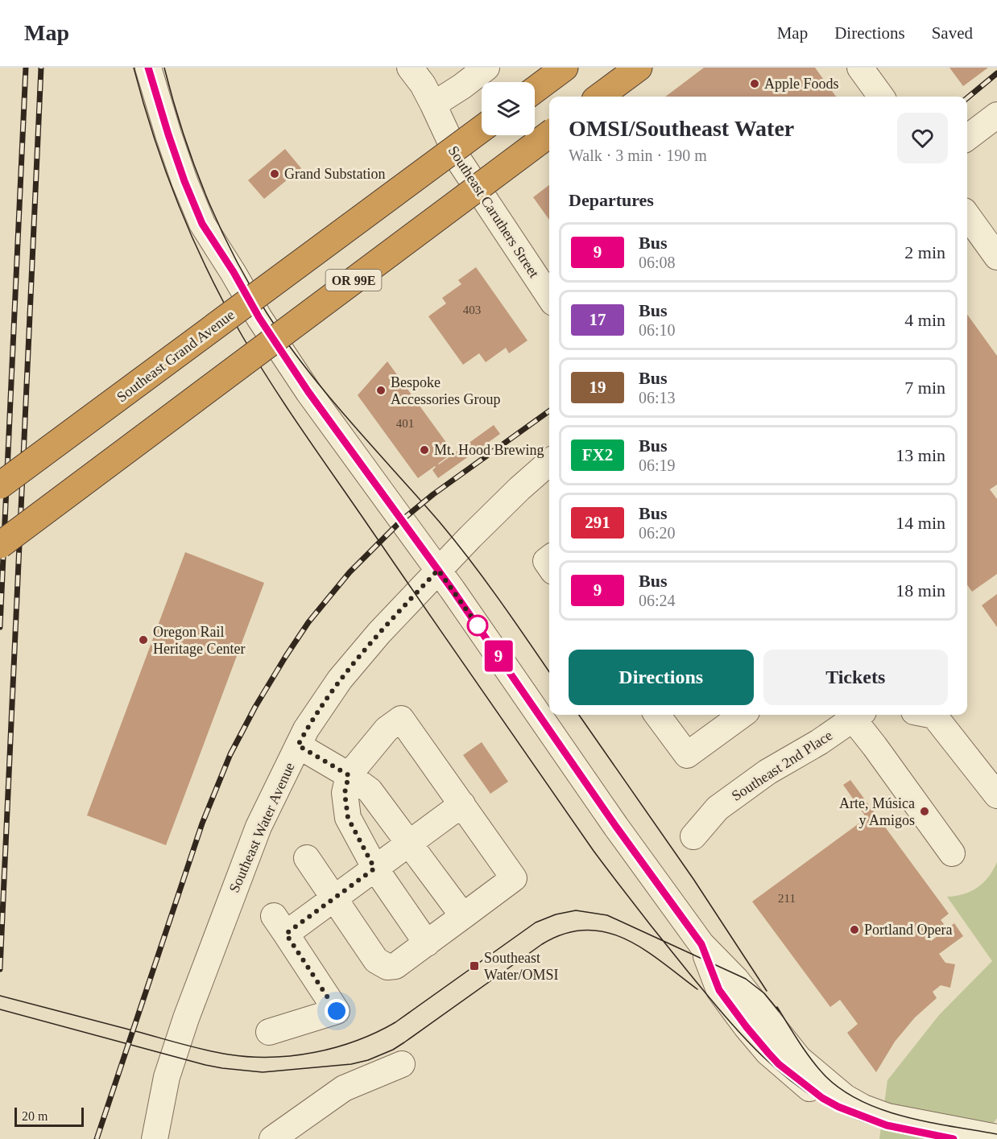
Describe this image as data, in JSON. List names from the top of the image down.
{
  "streets": {
    "highway": ["OR 99E", "Southeast Grand Avenue"],
    "street": ["Southeast Caruthers Street", "Southeast 2nd Place", "Southeast Water Avenue"]
  },
  "places": {
    "other": [
      "Apple Foods",
      "Grand Substation",
      "Bespoke Accessories Group",
      "Mt. Hood Brewing",
      "Oregon Rail Heritage Center",
      "Arte, Música y Amigos",
      "Portland Opera"
    ],
    "transit": ["Southeast Water/OMSI"]
  },
  "lines": ["bus line 9"],
  "house_numbers": ["403", "401", "211"],
  "scale_bar": "20 m",
  "page": {
    "header": "Map",
    "nav": ["Map", "Directions", "Saved"],
    "on_map": "9",
    "heading": [
      ["OMSI/Southeast Water", "Walk · 3 min · 190 m"],
      "Departures"
    ],
    "list": [
      {
        "mark": "9",
        "name": "Bus",
        "note": "06:08",
        "value": "2 min"
      },
      {
        "mark": "17",
        "name": "Bus",
        "note": "06:10",
        "value": "4 min"
      },
      {
        "mark": "19",
        "name": "Bus",
        "note": "06:13",
        "value": "7 min"
      },
      {
        "mark": "FX2",
        "name": "Bus",
        "note": "06:19",
        "value": "13 min"
      },
      {
        "mark": "291",
        "name": "Bus",
        "note": "06:20",
        "value": "14 min"
      },
      {
        "mark": "9",
        "name": "Bus",
        "note": "06:24",
        "value": "18 min"
      }
    ],
    "buttons": ["Directions", "Tickets"],
    "scale": "20 m"
  }
}
